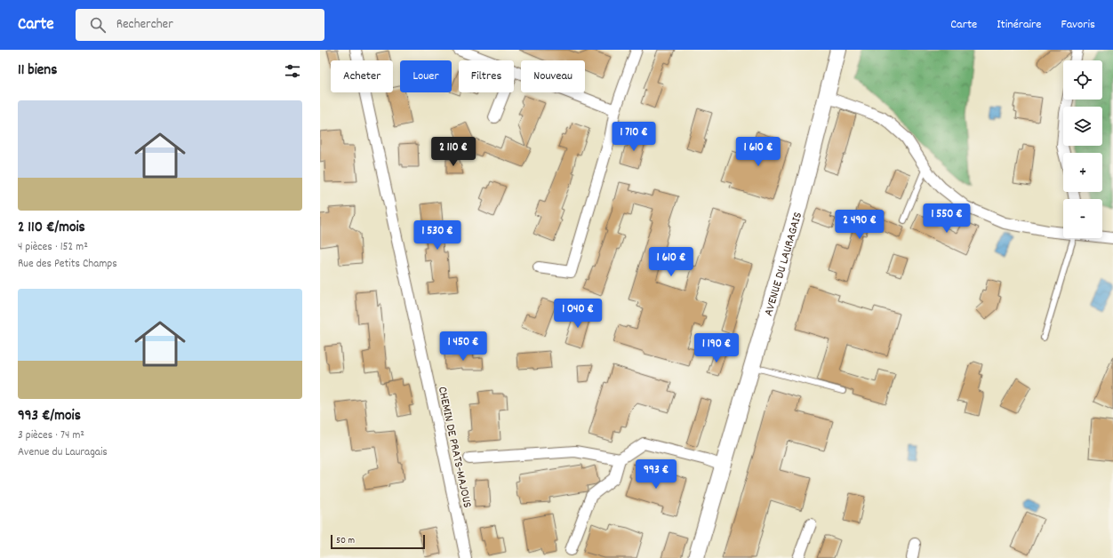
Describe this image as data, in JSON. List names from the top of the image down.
{
  "streets": {
    "main road": ["AVENUE DU LAURAGAIS"],
    "street": ["CHEMIN DE PRATS-MAJOUS"]
  },
  "scale_bar": "50 m",
  "page": {
    "header": "Carte",
    "search": "Rechercher",
    "nav": ["Carte", "Itinéraire", "Favoris"],
    "heading": "11 biens",
    "map_buttons": ["+", "−"],
    "chip": [
      "Acheter",
      "Louer",
      "Filtres",
      "Nouveau"
    ],
    "list": [
      {
        "name": "2 110 €/mois",
        "note": "4 pièces · 152 m² · Rue des Petits Champs"
      },
      {
        "name": "993 €/mois",
        "note": "3 pièces · 74 m² · Avenue du Lauragais"
      }
    ],
    "price": [
      "1 710 €",
      "2 110 €",
      "1 610 €",
      "1 550 €",
      "2 490 €",
      "1 530 €",
      "1 610 €",
      "1 040 €",
      "1 450 €",
      "1 190 €",
      "993 €"
    ],
    "scale": "50 m"
  }
}
